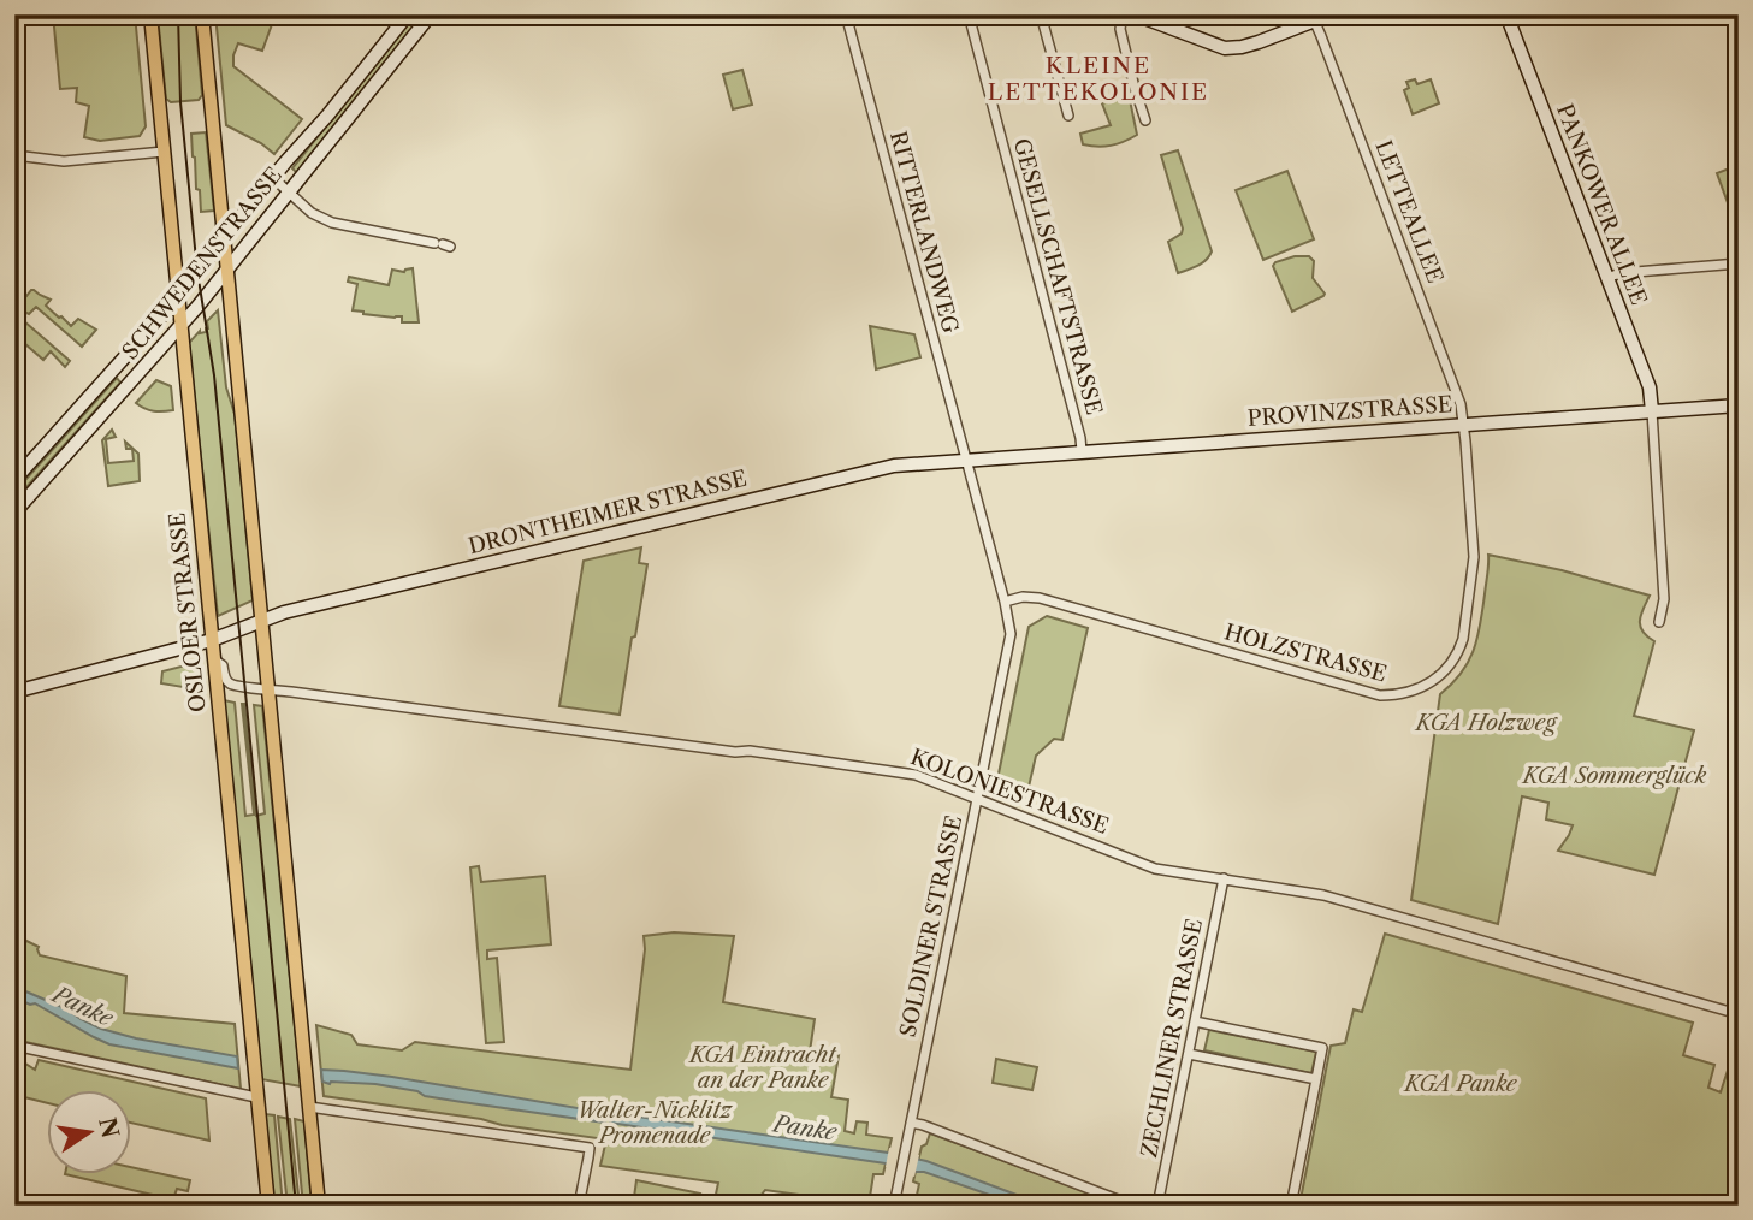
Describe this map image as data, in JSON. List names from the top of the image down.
{
  "streets": {
    "main road": [
      "PANKOWER ALLEE",
      "SCHWEDENSTRASSE",
      "PROVINZSTRASSE",
      "DRONTHEIMER STRASSE",
      "OSLOER STRASSE"
    ],
    "street": [
      "LETTEALLEE",
      "RITTERLANDWEG",
      "GESELLSCHAFTSTRASSE",
      "HOLZSTRASSE",
      "KOLONIESTRASSE",
      "SOLDINER STRASSE",
      "ZECHLINER STRASSE"
    ]
  },
  "crossings": [
    ["PANKOWER ALLEE", "PROVINZSTRASSE"],
    ["LETTEALLEE", "PROVINZSTRASSE"],
    ["LETTEALLEE", "HOLZSTRASSE"],
    ["RITTERLANDWEG", "PROVINZSTRASSE"],
    ["RITTERLANDWEG", "DRONTHEIMER STRASSE"],
    ["RITTERLANDWEG", "SOLDINER STRASSE"],
    ["SCHWEDENSTRASSE", "OSLOER STRASSE"],
    ["GESELLSCHAFTSTRASSE", "PROVINZSTRASSE"],
    ["PROVINZSTRASSE", "DRONTHEIMER STRASSE"],
    ["PROVINZSTRASSE", "HOLZSTRASSE"],
    ["PROVINZSTRASSE", "SOLDINER STRASSE"],
    ["DRONTHEIMER STRASSE", "OSLOER STRASSE"],
    ["DRONTHEIMER STRASSE", "SOLDINER STRASSE"],
    ["OSLOER STRASSE", "KOLONIESTRASSE"],
    ["HOLZSTRASSE", "SOLDINER STRASSE"],
    ["KOLONIESTRASSE", "SOLDINER STRASSE"],
    ["KOLONIESTRASSE", "ZECHLINER STRASSE"]
  ],
  "districts": ["KLEINE LETTEKOLONIE"],
  "water": ["Panke"],
  "parks": [
    "KGA Holzweg",
    "KGA Sommerglück",
    "KGA Eintracht an der Panke",
    "KGA Panke",
    "Walter-Nicklitz Promenade"
  ],
  "north": "right"
}
